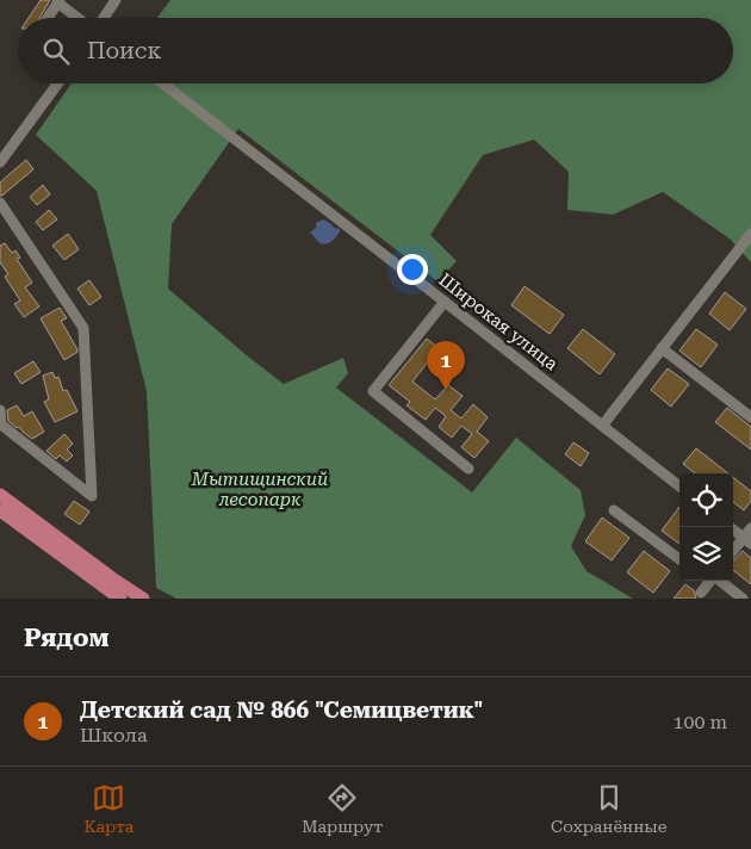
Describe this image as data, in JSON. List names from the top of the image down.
{
  "streets": {
    "street": ["Широкая улица"]
  },
  "parks": ["Мытищинский лесопарк"],
  "page": {
    "search": "Поиск",
    "pins": "1",
    "heading": "Рядом",
    "list": [
      {
        "mark": "1",
        "name": "Детский сад № 866 \"Семицветик\"",
        "note": "Школа",
        "value": "100 m"
      }
    ],
    "nav": ["Карта", "Маршрут", "Сохранённые"]
  }
}
